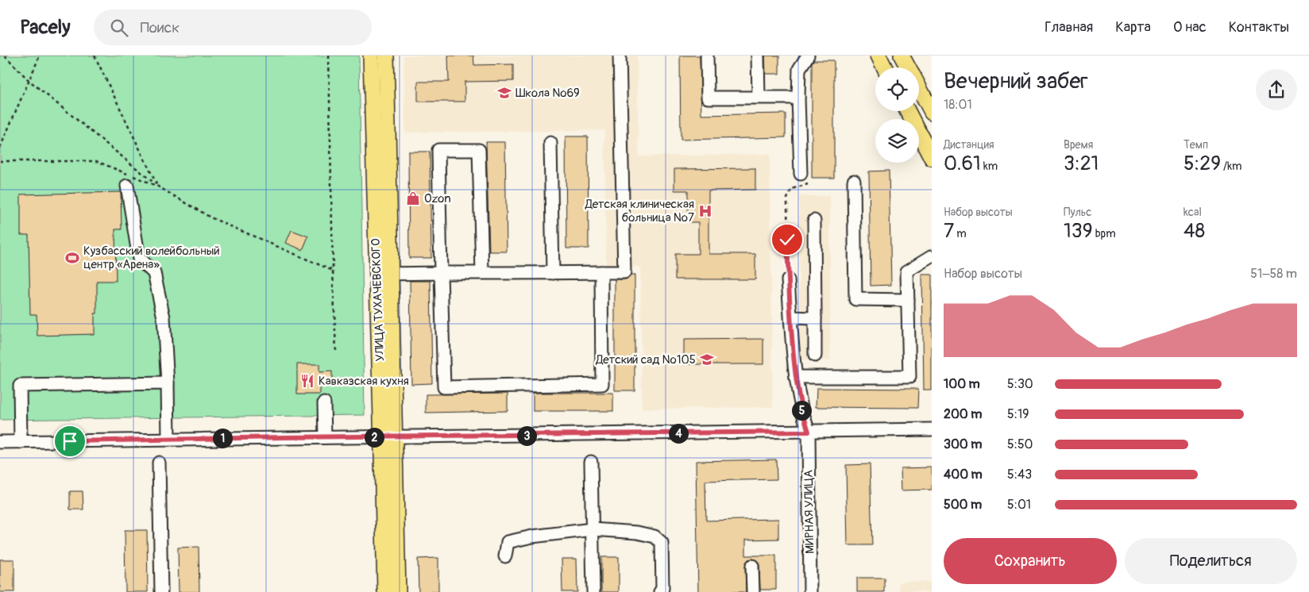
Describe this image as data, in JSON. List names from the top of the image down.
{
  "streets": {
    "main road": ["УЛИЦА ТУХАЧЕВСКОГО"],
    "street": ["МИРНАЯ УЛИЦА"]
  },
  "places": {
    "school or university": ["Школа №69", "Детский сад №105"],
    "shop": ["Ozon"],
    "hospital": ["Детская клиническая больница №7"],
    "sports": ["Кузбасский волейбольный центр «Арена»"],
    "restaurant": ["Кавказская кухня"]
  },
  "page": {
    "header": "Pacely",
    "search": "Поиск",
    "nav": [
      "Главная",
      "Карта",
      "О нас",
      "Контакты"
    ],
    "heading": ["Вечерний забег", "18:01"],
    "stats": [
      ["Дистанция", "0.61 km"],
      ["Время", "3:21"],
      ["Темп", "5:29 /km"],
      ["Набор высоты", "7 m"],
      ["Пульс", "139 bpm"],
      ["kcal", "48"]
    ],
    "chart": ["Набор высоты", "51–58 m"],
    "list": [
      {
        "name": "100 m",
        "note": "5:30"
      },
      {
        "name": "200 m",
        "note": "5:19"
      },
      {
        "name": "300 m",
        "note": "5:50"
      },
      {
        "name": "400 m",
        "note": "5:43"
      },
      {
        "name": "500 m",
        "note": "5:01"
      }
    ],
    "pins": [
      "5",
      "4",
      "3",
      "2",
      "1"
    ],
    "buttons": ["Сохранить", "Поделиться"]
  }
}
